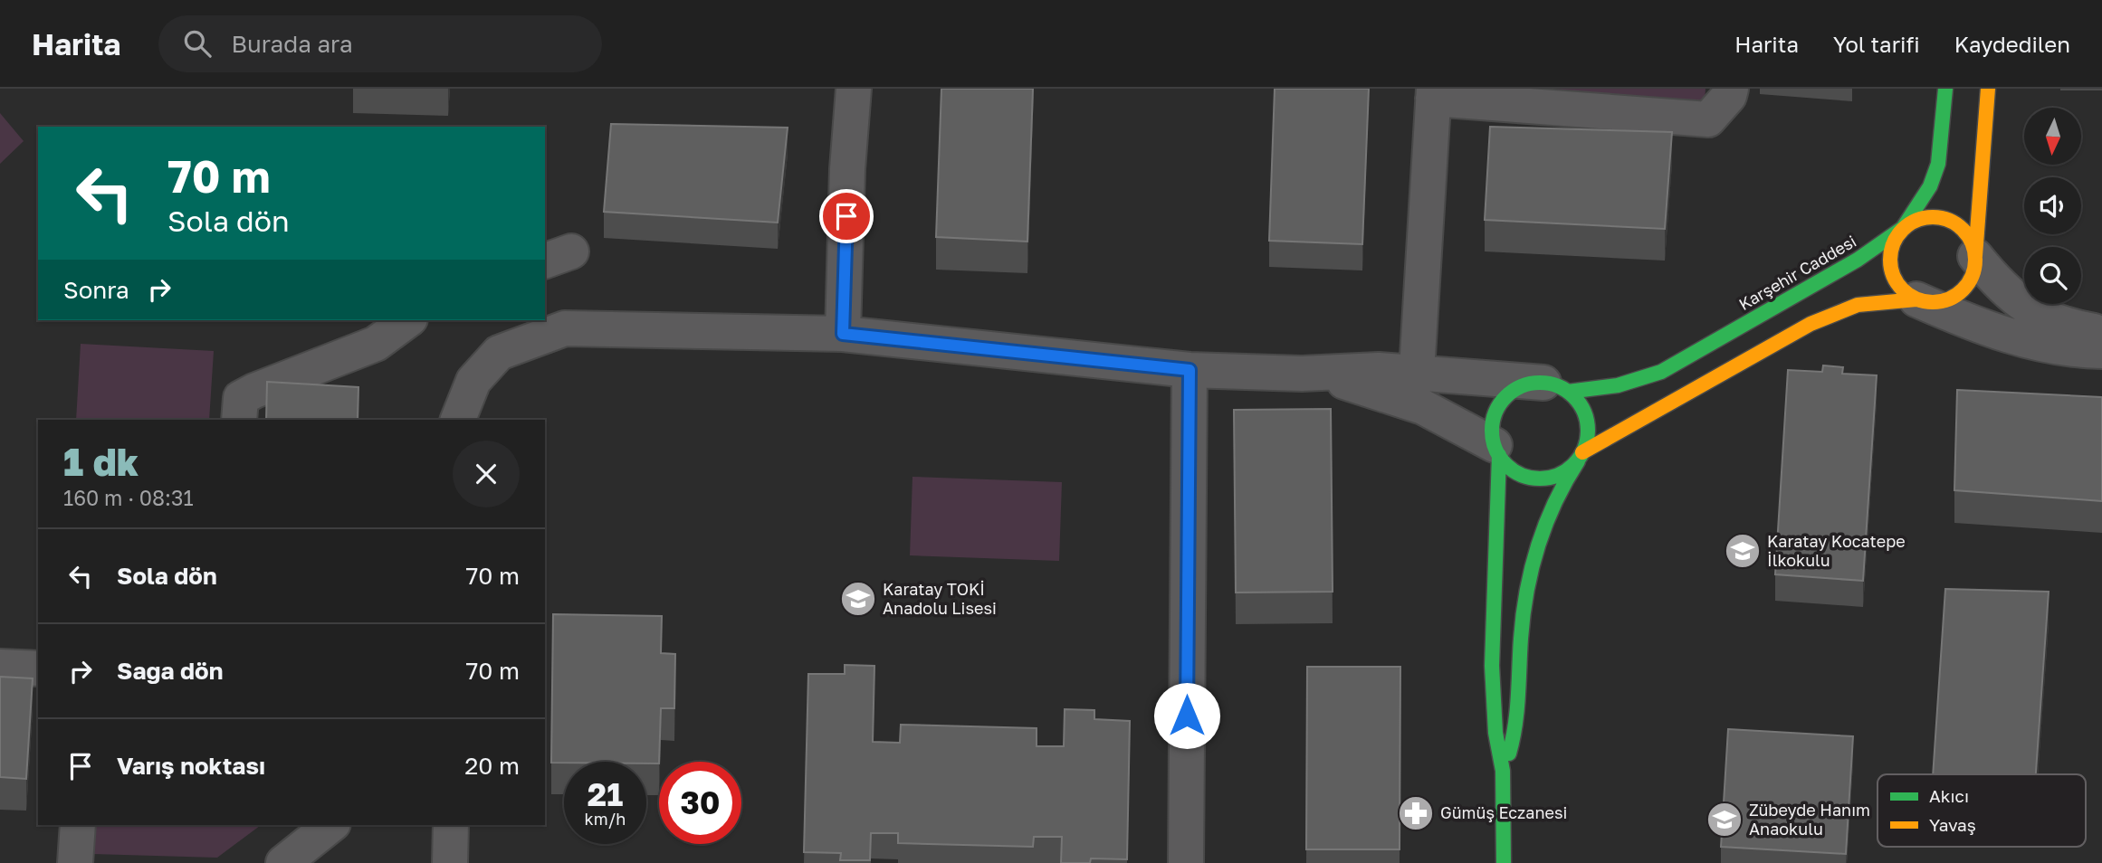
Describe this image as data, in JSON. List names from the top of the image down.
{
  "streets": {
    "street": ["Karşehir Caddesi"]
  },
  "places": {
    "school or university": ["Karatay Kocatepe İlkokulu", "Karatay TOKİ Anadolu Lisesi", "Zübeyde Hanım Anaokulu"],
    "pharmacy": ["Gümüş Eczanesi"]
  },
  "legend": ["Akıcı", "Yavaş"],
  "north": "bottom",
  "page": {
    "header": "Harita",
    "search": "Burada ara",
    "nav": ["Harita", "Yol tarifi", "Kaydedilen"],
    "turn": ["70 m", "Sola dön"],
    "then": "Sonra",
    "heading": ["1 dk", "160 m · 08:31"],
    "list": [
      {
        "name": "Sola dön",
        "value": "70 m"
      },
      {
        "name": "Sağa dön",
        "value": "70 m"
      },
      {
        "name": "Varış noktası",
        "value": "20 m"
      }
    ],
    "speed": "21 km/h",
    "limit": "30"
  }
}
